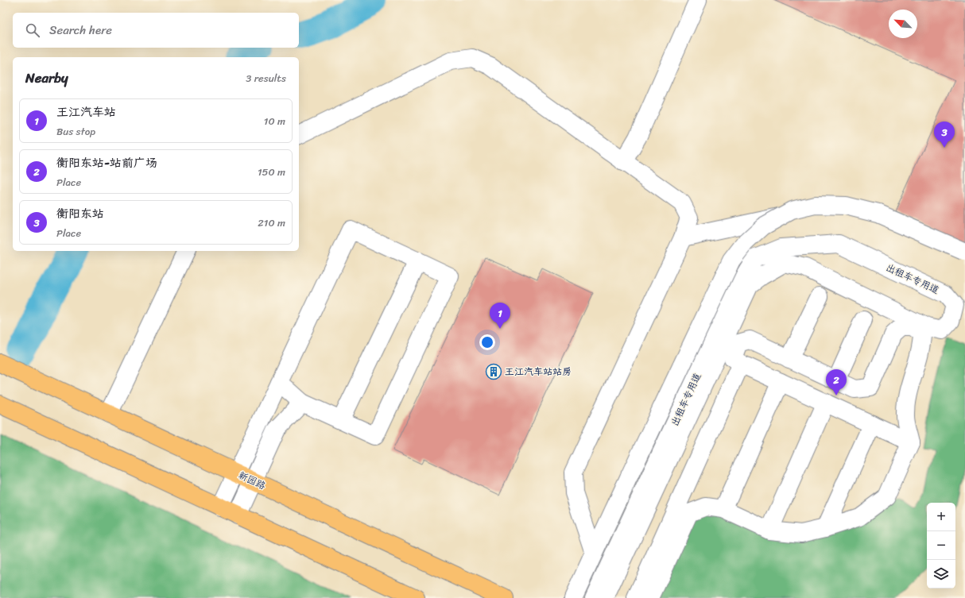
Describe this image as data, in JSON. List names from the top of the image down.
{
  "streets": {
    "main road": ["新园路"],
    "street": ["出租车专用道"]
  },
  "places": {
    "building": ["王江汽车站站房"]
  },
  "north": "top left",
  "page": {
    "search": "Search here",
    "heading": ["Nearby", "3 results"],
    "list": [
      {
        "mark": "1",
        "name": "王江汽车站",
        "note": "Bus stop",
        "value": "10 m"
      },
      {
        "mark": "2",
        "name": "衡阳东站-站前广场",
        "note": "Place",
        "value": "150 m"
      },
      {
        "mark": "3",
        "name": "衡阳东站",
        "note": "Place",
        "value": "210 m"
      }
    ],
    "pins": ["3", "1", "2"],
    "map_buttons": ["+", "−"]
  }
}
